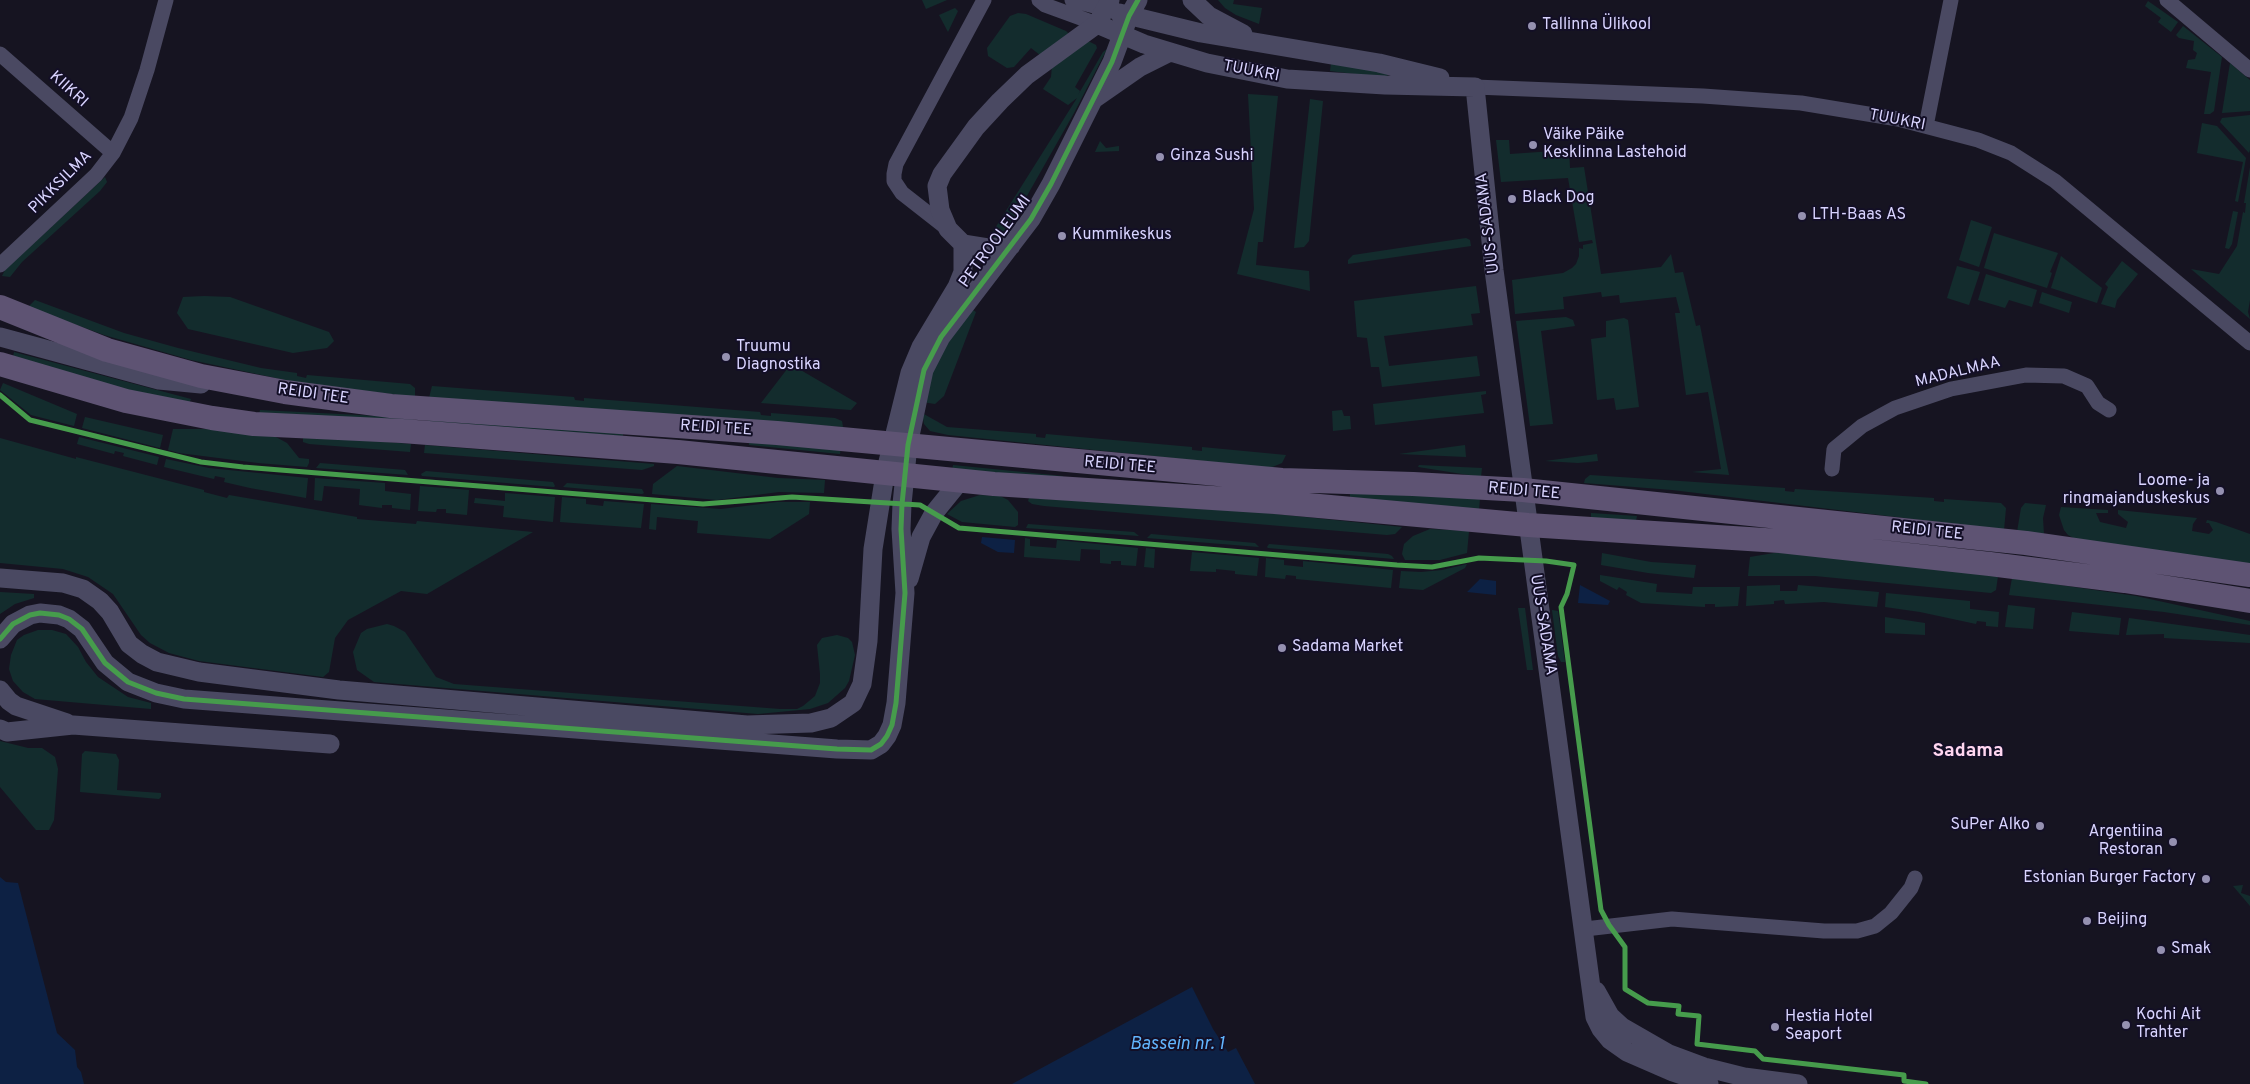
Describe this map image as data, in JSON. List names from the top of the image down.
{
  "streets": {
    "main road": ["REIDI TEE"],
    "street": [
      "TUUKRI",
      "KIIKRI",
      "PIKKSILMA",
      "UUS-SADAMA",
      "PETROOLEUMI",
      "MADALMAA"
    ]
  },
  "crossings": [
    ["TUUKRI", "UUS-SADAMA"],
    ["TUUKRI", "PETROOLEUMI"],
    ["KIIKRI", "PIKKSILMA"],
    ["UUS-SADAMA", "REIDI TEE"],
    ["PETROOLEUMI", "REIDI TEE"]
  ],
  "districts": ["Sadama"],
  "water": ["Bassein nr. 1"],
  "places": [
    "Tallinna Ülikool",
    "Väike Päike Kesklinna Lastehoid",
    "Ginza Sushi",
    "Black Dog",
    "LTH-Baas AS",
    "Kummikeskus",
    "Truumu Diagnostika",
    "Loome- ja ringmajanduskeskus",
    "Sadama Market",
    "SuPer Alko",
    "Argentiina Restoran",
    "Estonian Burger Factory",
    "Beijing",
    "Smak",
    "Kochi Ait Trahter",
    "Hestia Hotel Seaport"
  ]
}
